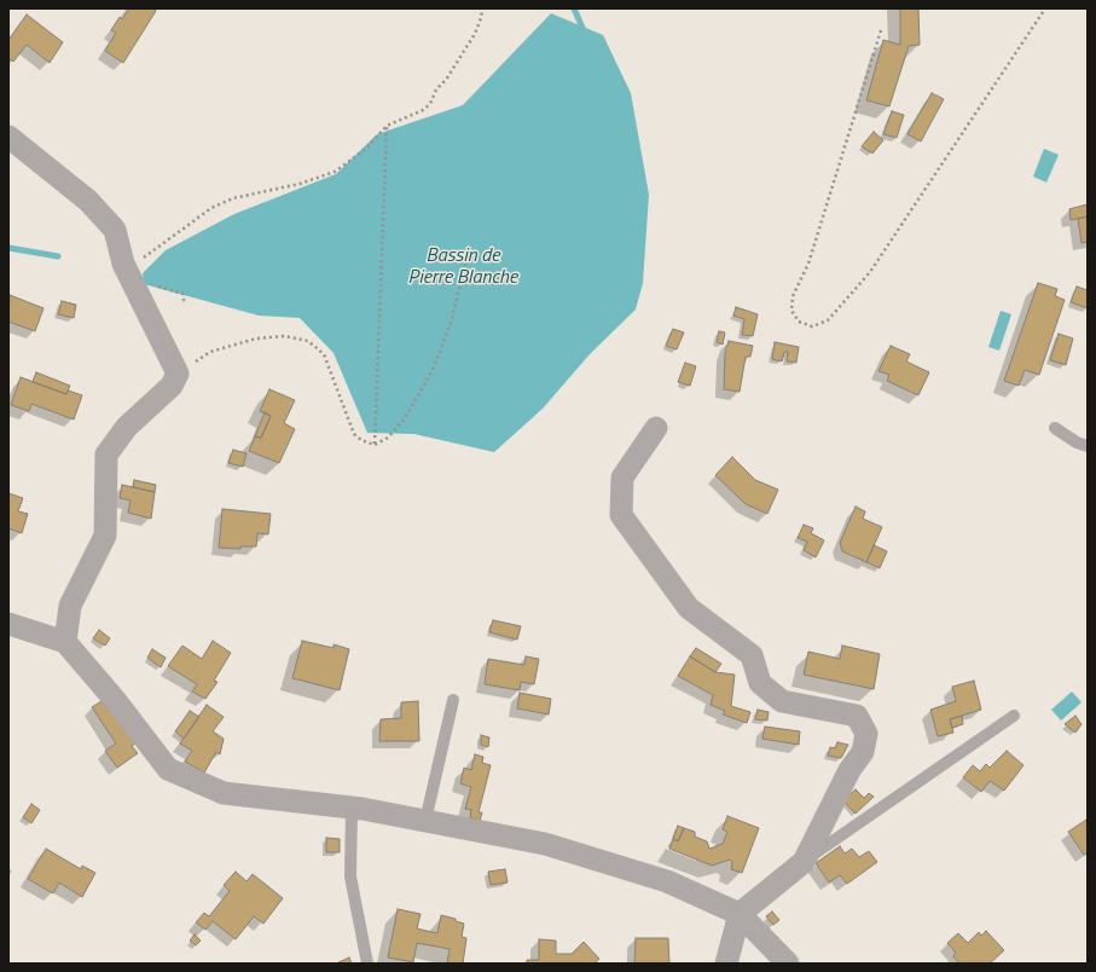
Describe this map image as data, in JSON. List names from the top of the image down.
{
  "water": ["Bassin de Pierre Blanche"]
}
